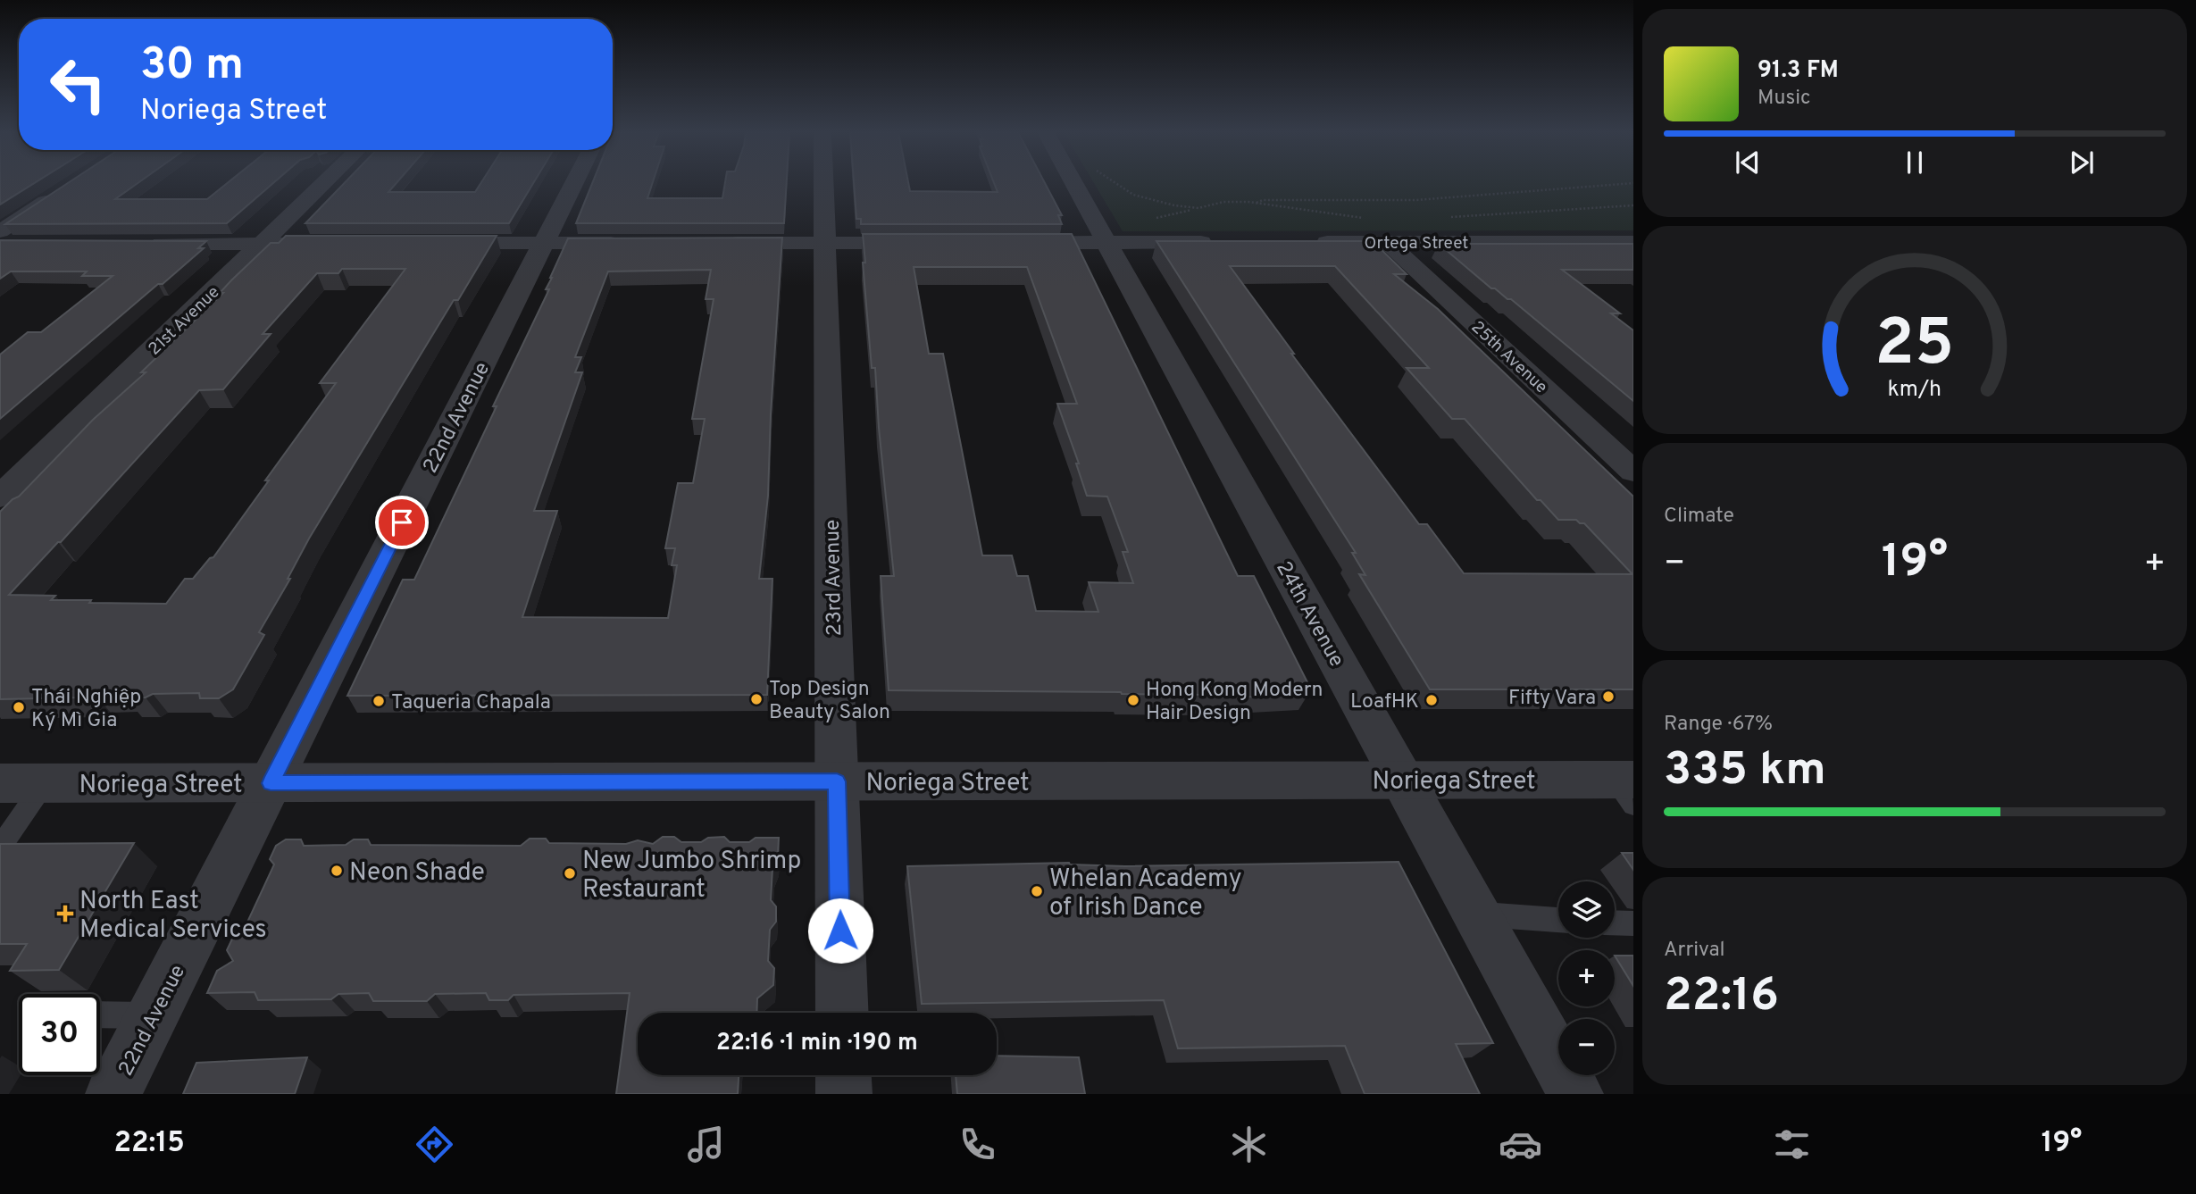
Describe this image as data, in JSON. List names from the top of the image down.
{
  "streets": {
    "street": [
      "Ortega Street",
      "21st Avenue",
      "25th Avenue",
      "22nd Avenue",
      "23rd Avenue",
      "24th Avenue",
      "Noriega Street"
    ]
  },
  "crossings": [
    ["Ortega Street", "25th Avenue"],
    ["22nd Avenue", "Noriega Street"],
    ["23rd Avenue", "Noriega Street"],
    ["24th Avenue", "Noriega Street"]
  ],
  "places": {
    "other": [
      "Fifty Vara",
      "Top Design Beauty Salon",
      "Hong Kong Modern Hair Design",
      "LoafHK",
      "Taqueria Chapala",
      "Thái Nghiệp Ký Mì Gia",
      "Neon Shade",
      "New Jumbo Shrimp Restaurant",
      "Whelan Academy of Irish Dance"
    ],
    "health": ["North East Medical Services"]
  },
  "page": {
    "turn": ["30 m", "Noriega Street"],
    "song": ["91.3 FM", "Music"],
    "tile": [
      "Climate",
      ["Range · 67%", "335 km"],
      ["Arrival", "22:16"]
    ],
    "heat": ["−", "19°", "+"],
    "map_buttons": ["+", "−"],
    "limit": "30",
    "trip": "22:16 · 1 min · 190 m",
    "tabs": ["22:15", "19°"],
    "gauge": ["25", "km/h"]
  }
}
